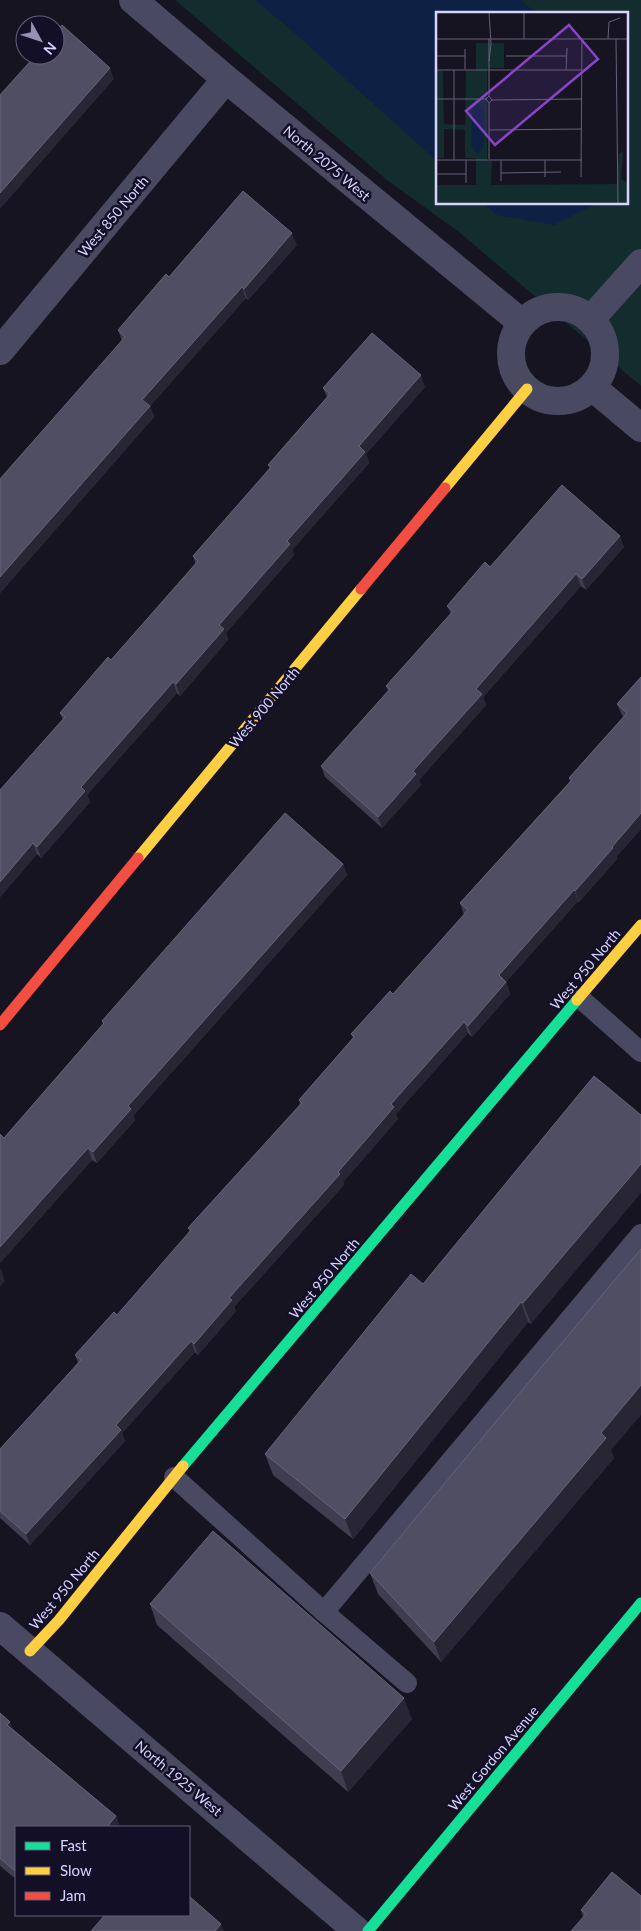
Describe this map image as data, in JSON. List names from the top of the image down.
{
  "streets": {
    "street": [
      "North 2075 West",
      "West 850 North",
      "West 900 North",
      "West 950 North",
      "West Gordon Avenue",
      "North 1925 West"
    ]
  },
  "crossings": [
    ["North 2075 West", "West 850 North"],
    ["North 2075 West", "West 900 North"],
    ["West 950 North", "North 1925 West"]
  ],
  "legend": ["Fast", "Slow", "Jam"],
  "north": "bottom right"
}
